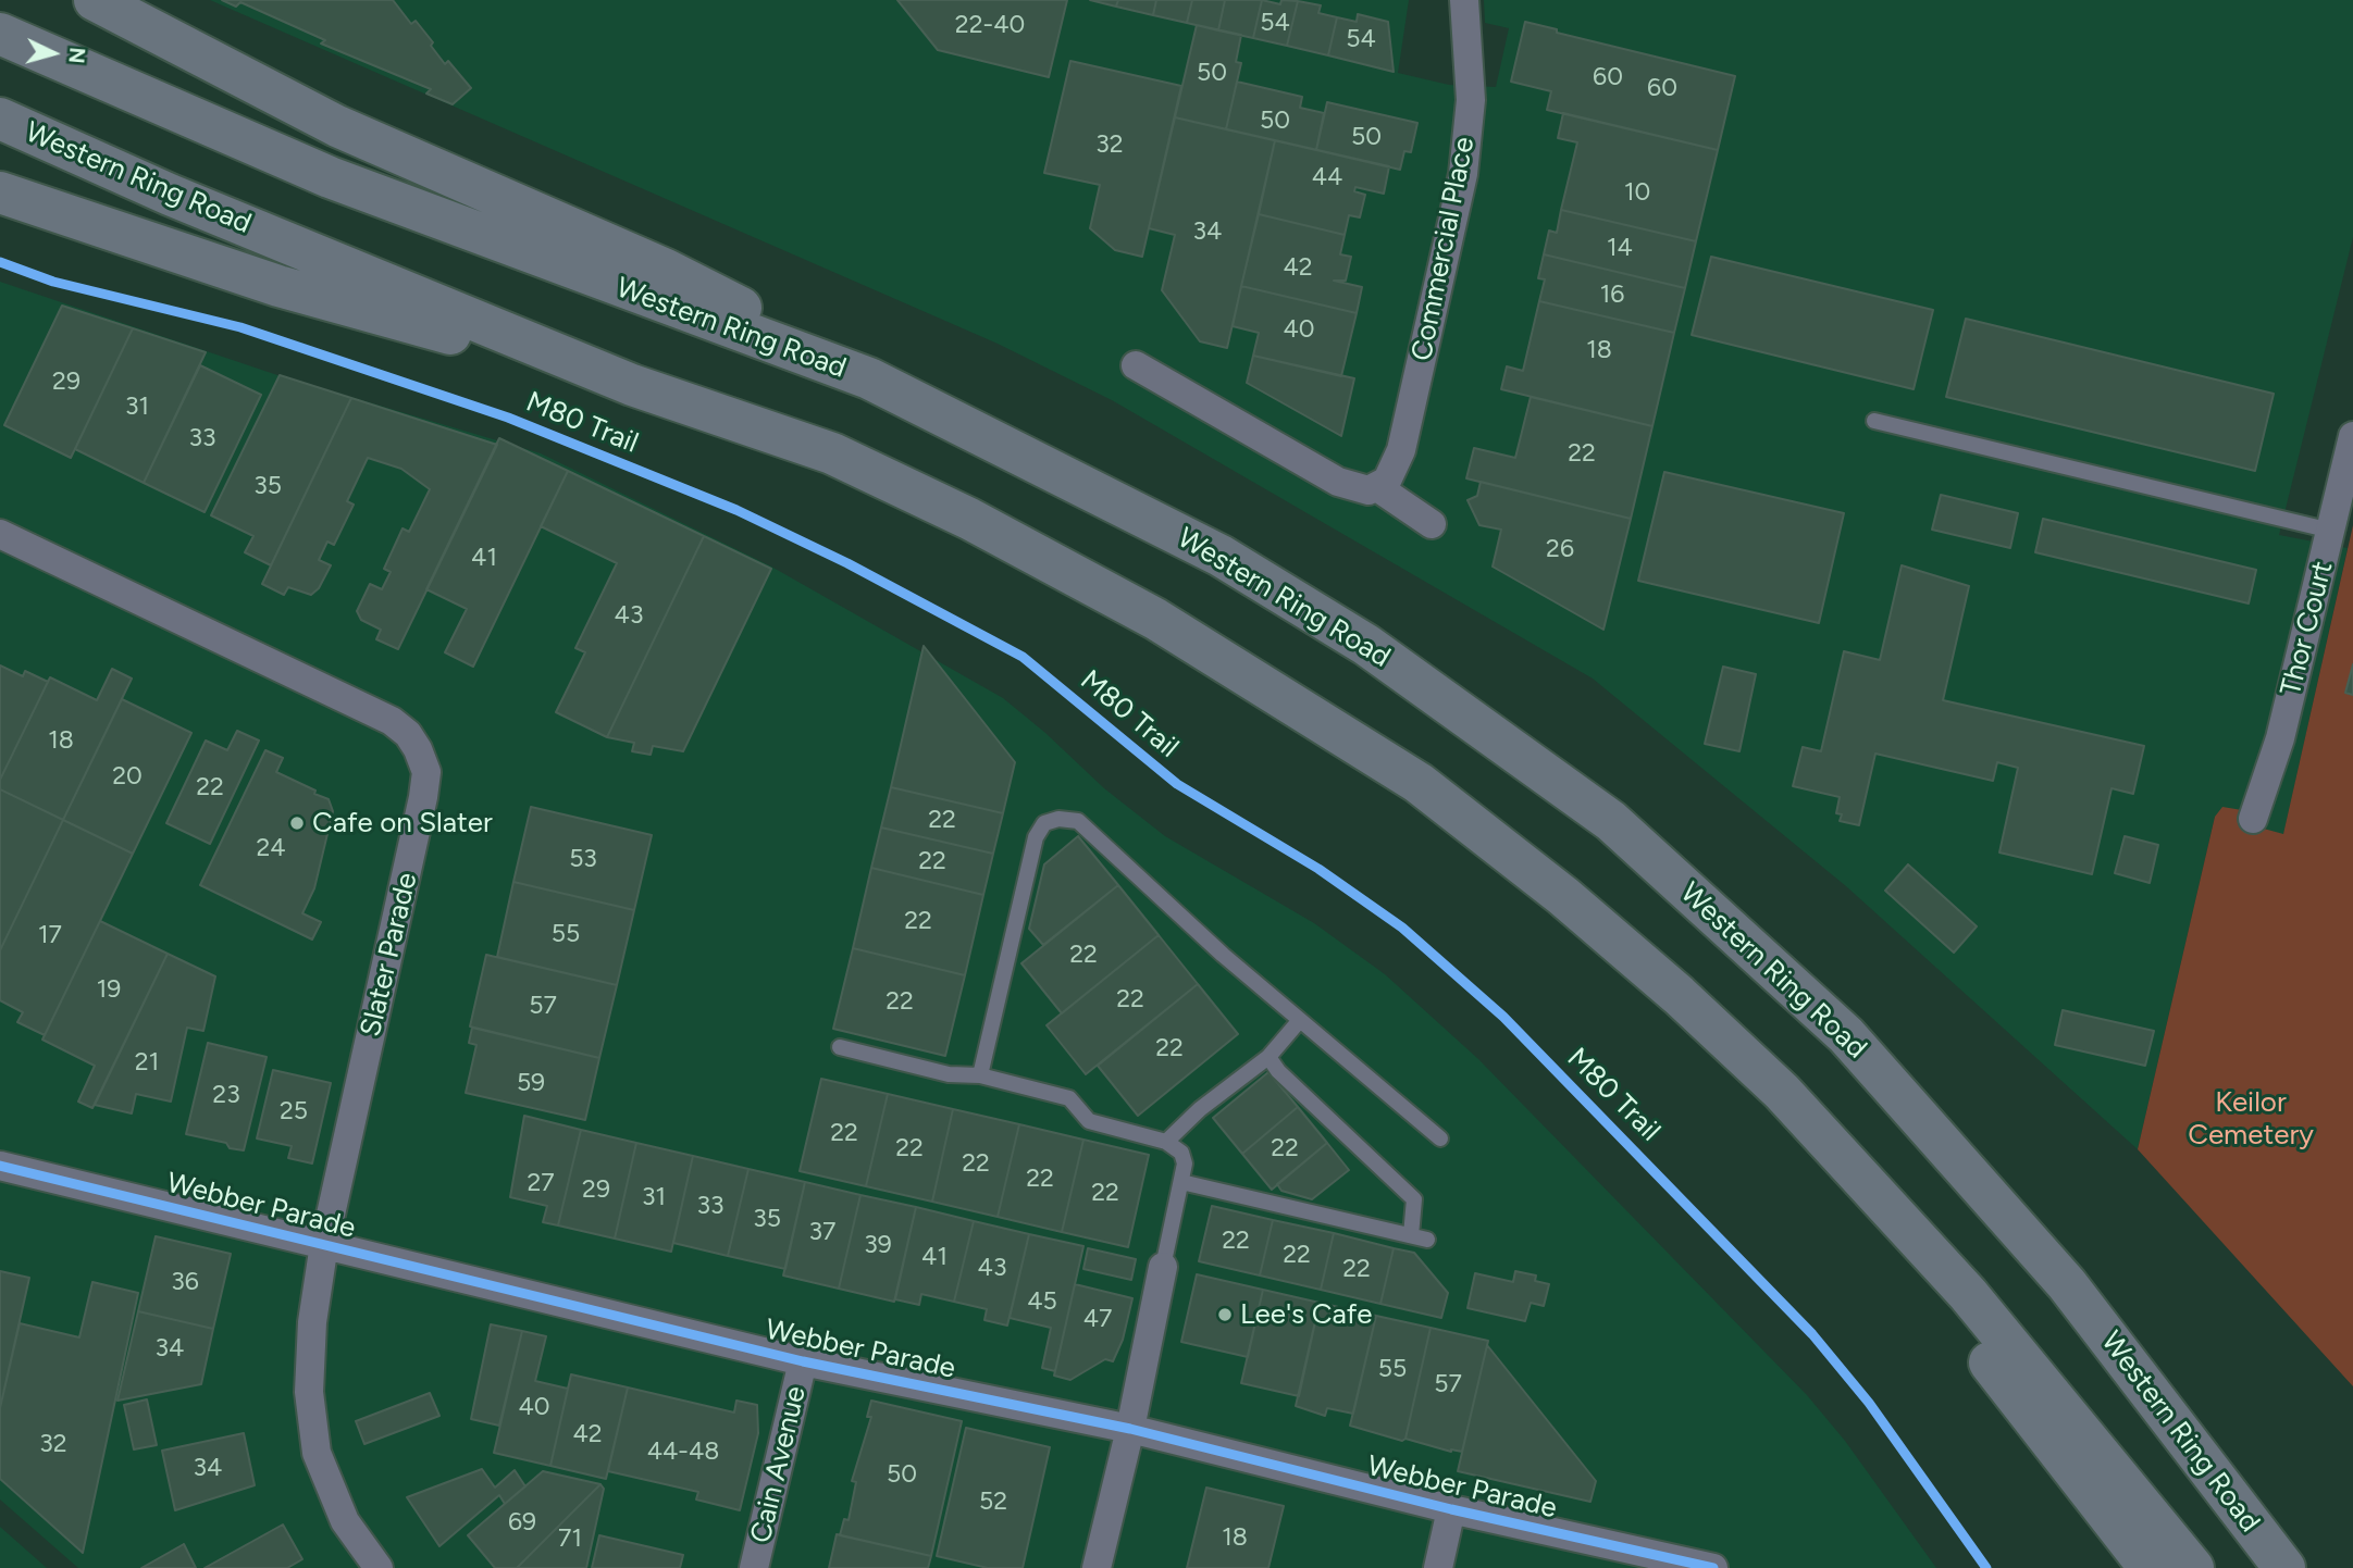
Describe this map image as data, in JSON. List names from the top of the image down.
{
  "streets": {
    "highway": ["Western Ring Road"],
    "street": [
      "Commercial Place",
      "Thor Court",
      "Slater Parade",
      "Webber Parade",
      "Cain Avenue"
    ],
    "cycle path": ["M80 Trail"]
  },
  "crossings": [
    ["Slater Parade", "Webber Parade"],
    ["Webber Parade", "Cain Avenue"]
  ],
  "parks": ["Keilor Cemetery"],
  "places": ["Cafe on Slater", "Lee's Cafe"],
  "house_numbers": [
    "54",
    "22-40",
    "54",
    "50",
    "60",
    "60",
    "50",
    "50",
    "32",
    "44",
    "10",
    "34",
    "14",
    "42",
    "16",
    "40",
    "18",
    "29",
    "31",
    "33",
    "22",
    "35",
    "26",
    "41",
    "43",
    "18",
    "20",
    "22",
    "22",
    "24",
    "53",
    "22",
    "22",
    "55",
    "17",
    "22",
    "19",
    "22",
    "22",
    "57",
    "22",
    "21",
    "59",
    "23",
    "25",
    "22",
    "22",
    "22",
    "22",
    "22",
    "27",
    "29",
    "22",
    "31",
    "33",
    "35",
    "37",
    "22",
    "39",
    "22",
    "41",
    "43",
    "22",
    "36",
    "45",
    "47",
    "34",
    "55",
    "57",
    "40",
    "42",
    "32",
    "44-48",
    "34",
    "50",
    "52",
    "69",
    "18",
    "71"
  ],
  "north": "right"
}
